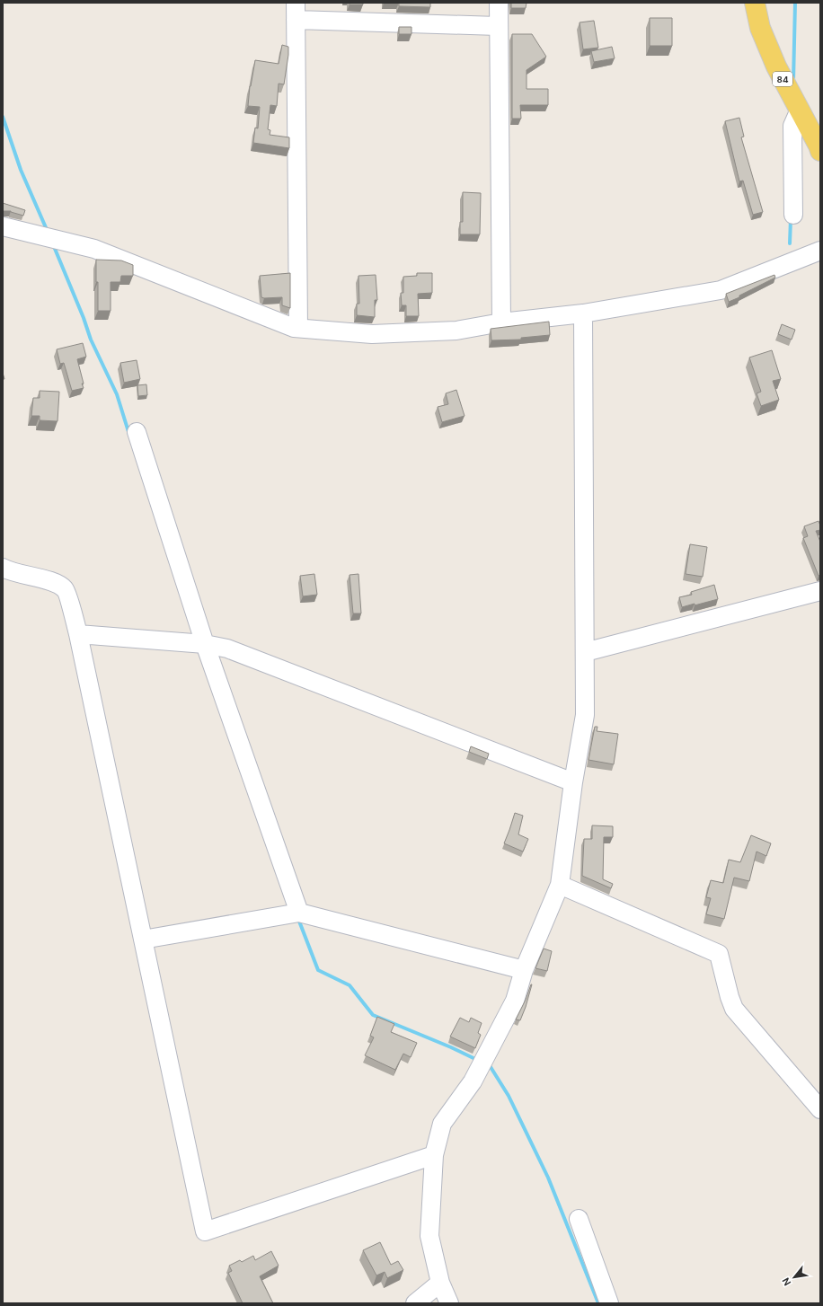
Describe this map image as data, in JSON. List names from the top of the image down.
{
  "streets": {
    "main road": ["84"]
  },
  "north": "bottom left"
}
